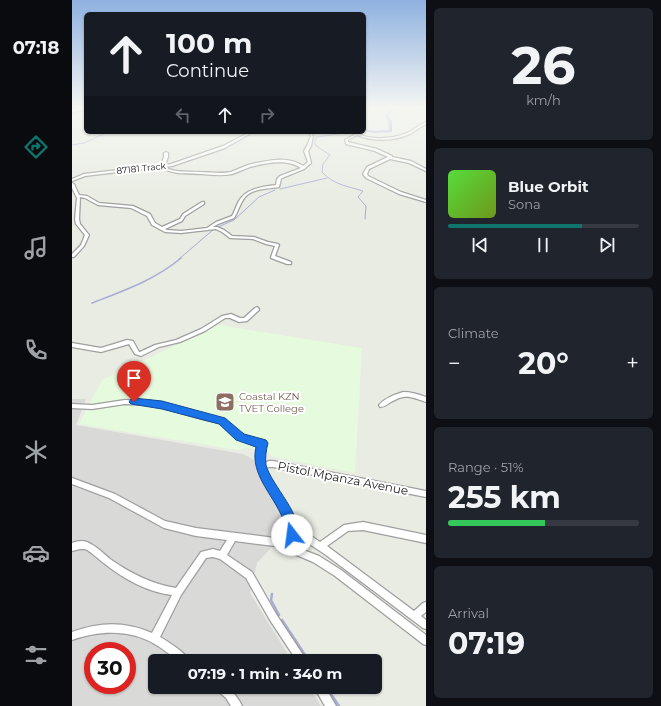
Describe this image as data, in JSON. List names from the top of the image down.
{
  "streets": {
    "street": ["87181 Track", "Pistol Mpanza Avenue"]
  },
  "places": {
    "school or university": ["Coastal KZN TVET College"]
  },
  "page": {
    "tabs": "07:18",
    "tile": [
      ["26", "km/h"],
      "Climate",
      ["Range · 51%", "255 km"],
      ["Arrival", "07:19"]
    ],
    "turn": ["100 m", "Continue"],
    "song": ["Blue Orbit", "Sona"],
    "heat": ["−", "20°", "+"],
    "limit": "30",
    "trip": "07:19 · 1 min · 340 m"
  }
}
